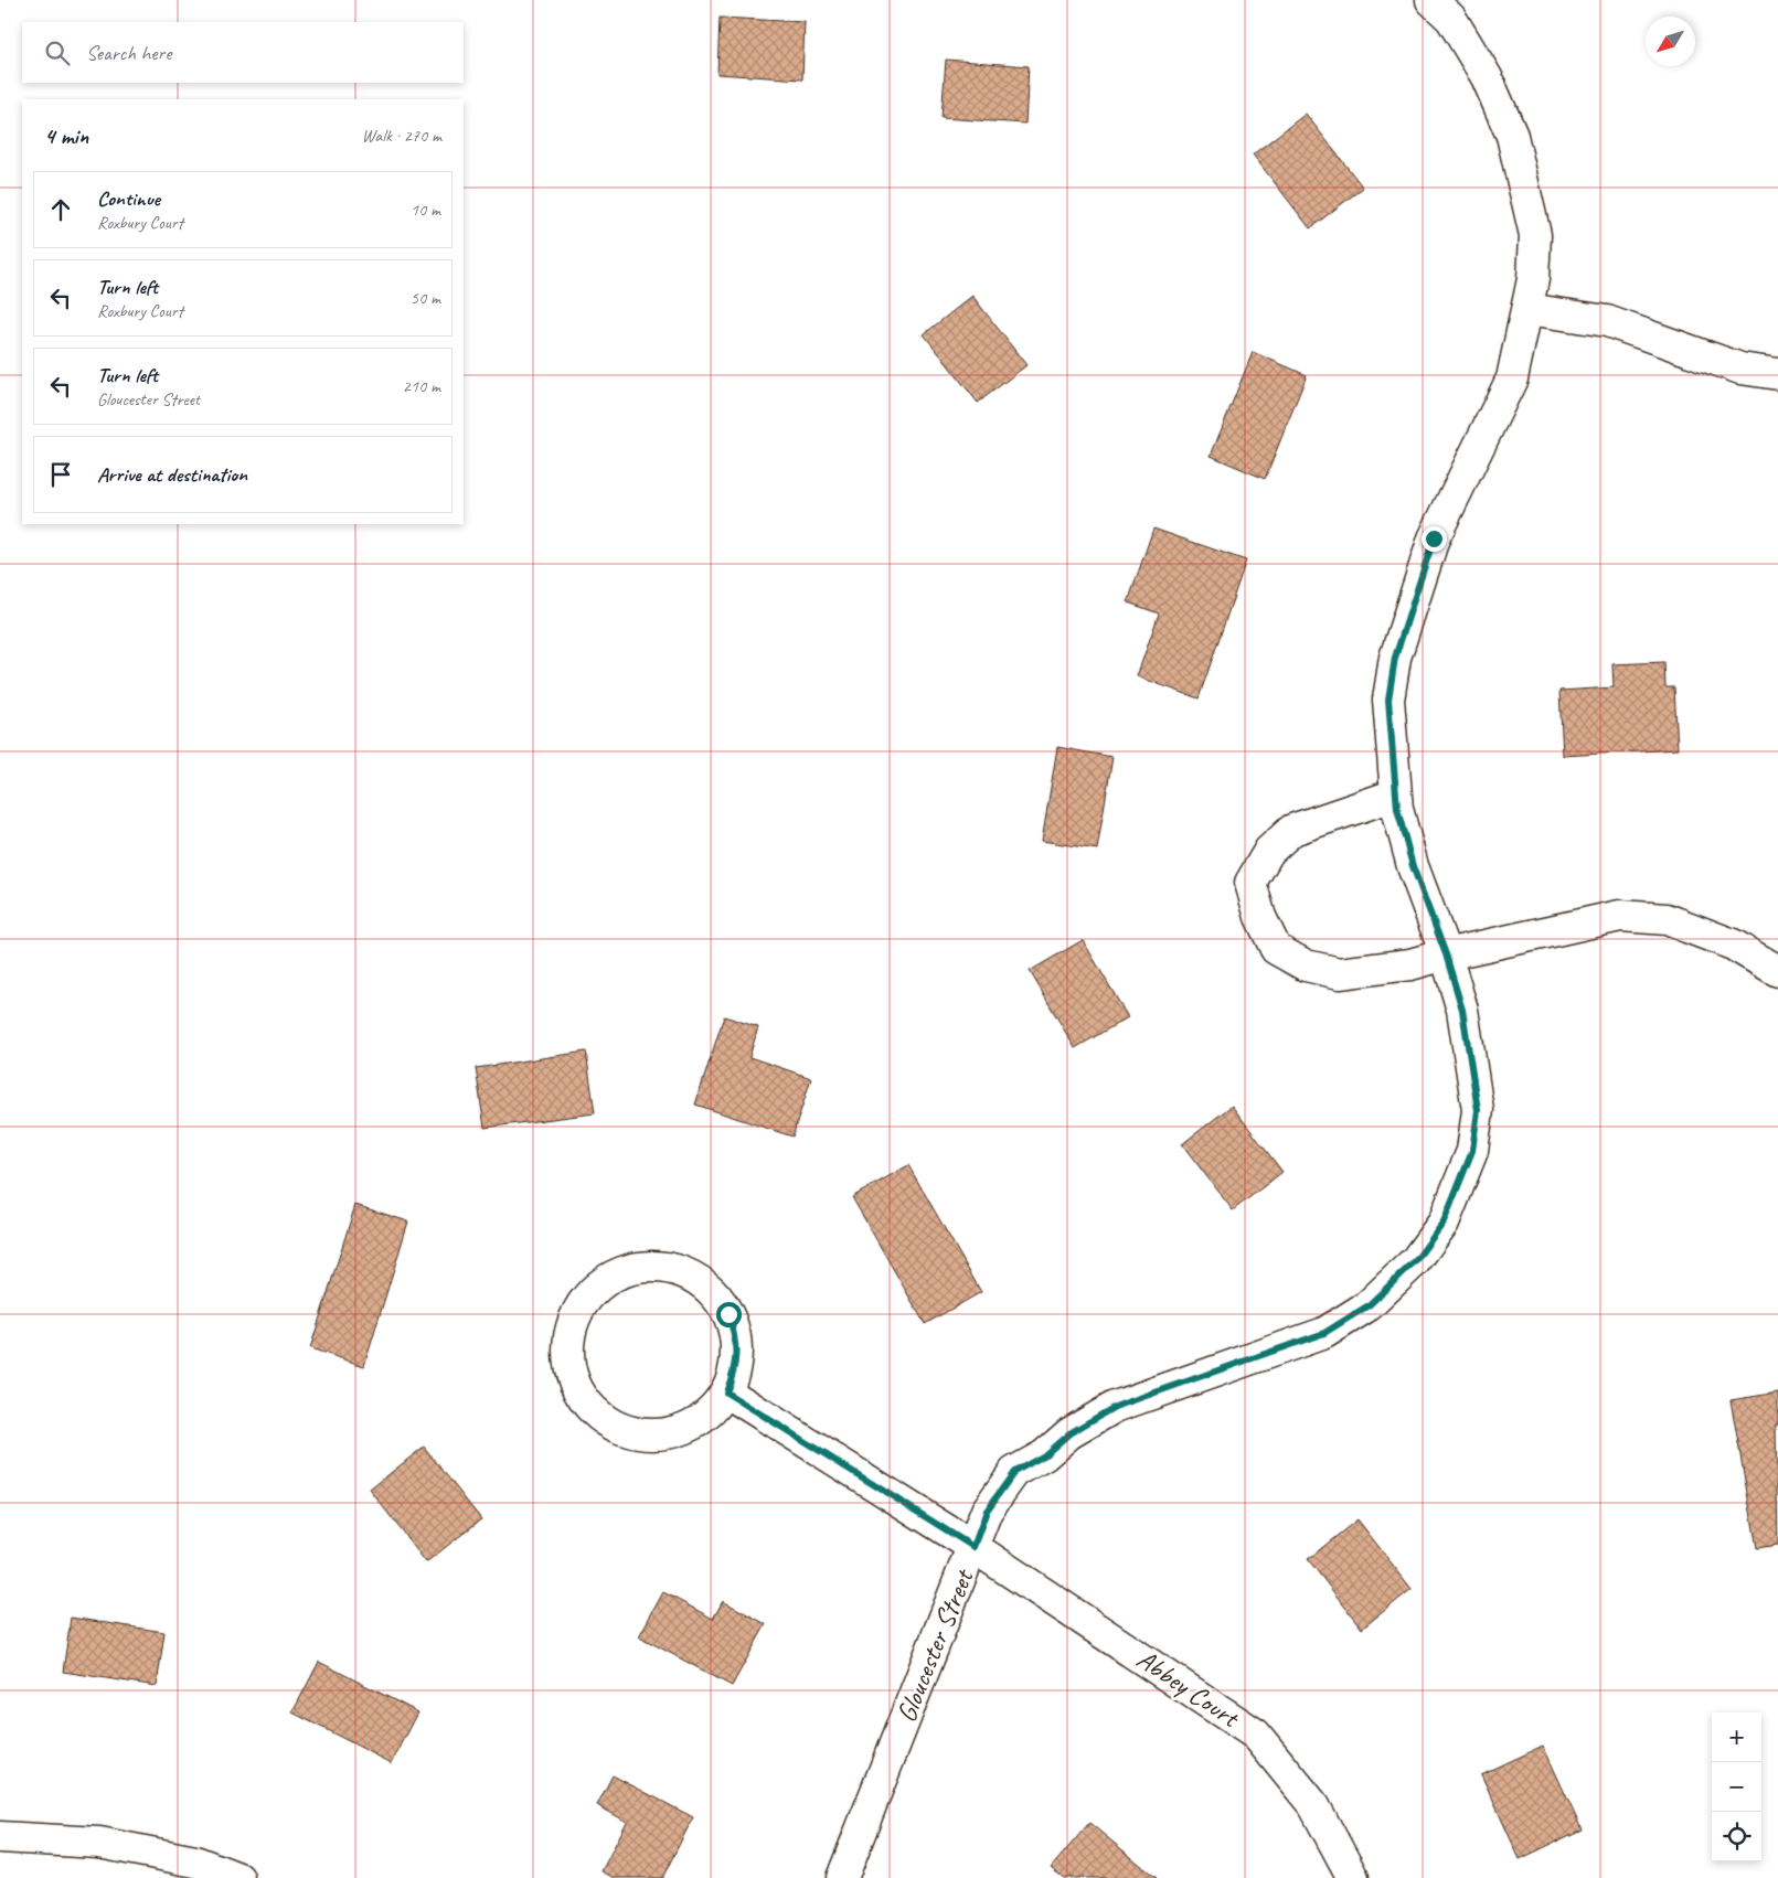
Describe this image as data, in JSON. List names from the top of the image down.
{
  "streets": {
    "street": ["Gloucester Street", "Abbey Court"]
  },
  "crossings": [
    ["Gloucester Street", "Abbey Court"]
  ],
  "north": "bottom left",
  "page": {
    "search": "Search here",
    "heading": ["4 min", "Walk · 270 m"],
    "list": [
      ["Continue", "Roxbury Court", "10 m"],
      ["Turn left", "Roxbury Court", "50 m"],
      ["Turn left", "Gloucester Street", "210 m"],
      "Arrive at destination"
    ],
    "map_buttons": ["+", "−"]
  }
}
